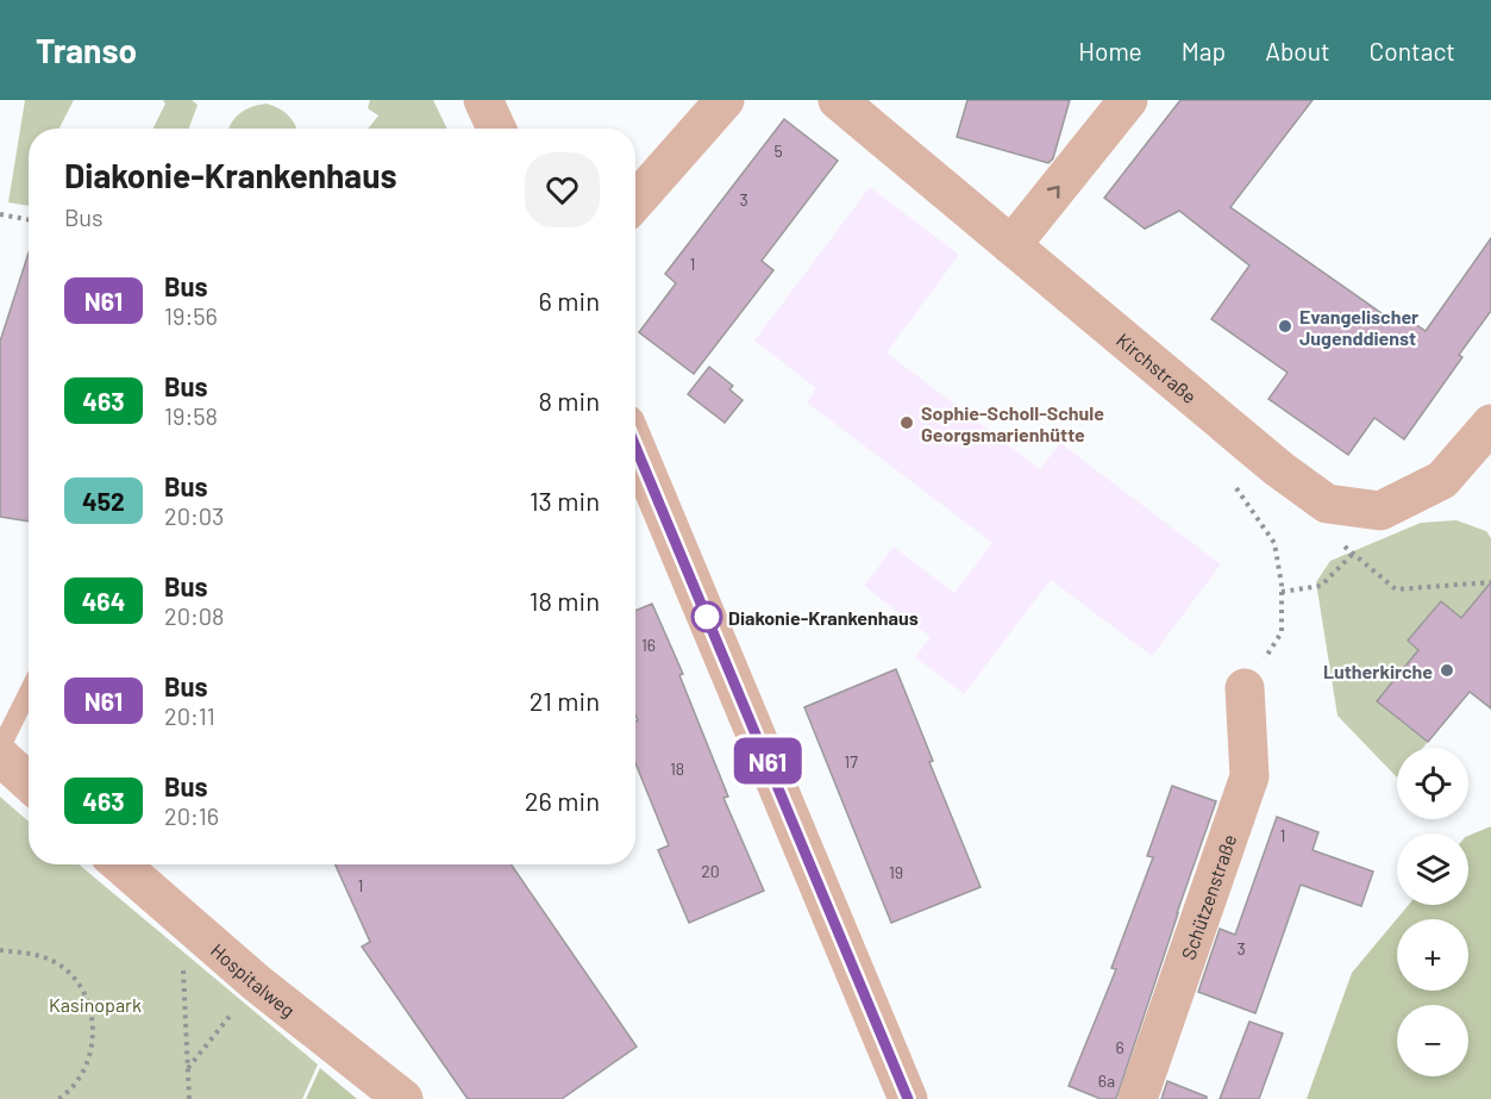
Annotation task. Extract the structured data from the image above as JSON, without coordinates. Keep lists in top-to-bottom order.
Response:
{
  "streets": {
    "street": ["Kirchstraße", "Schützenstraße", "Hospitalweg"]
  },
  "parks": ["Kasinopark"],
  "places": [
    "Evangelischer Jugenddienst",
    "Sophie-Scholl-Schule Georgsmarienhütte",
    "Diakonie-Krankenhaus",
    "Lutherkirche"
  ],
  "lines": ["bus line N61"],
  "house_numbers": [
    "5",
    "3",
    "1",
    "16",
    "17",
    "18",
    "1",
    "20",
    "19",
    "1",
    "3",
    "6",
    "6a"
  ],
  "page": {
    "header": "Transo",
    "nav": [
      "Home",
      "Map",
      "About",
      "Contact"
    ],
    "on_map": "N61",
    "heading": ["Diakonie-Krankenhaus", "Bus"],
    "list": [
      {
        "mark": "N61",
        "name": "Bus",
        "note": "19:56",
        "value": "6 min"
      },
      {
        "mark": "463",
        "name": "Bus",
        "note": "19:58",
        "value": "8 min"
      },
      {
        "mark": "452",
        "name": "Bus",
        "note": "20:03",
        "value": "13 min"
      },
      {
        "mark": "464",
        "name": "Bus",
        "note": "20:08",
        "value": "18 min"
      },
      {
        "mark": "N61",
        "name": "Bus",
        "note": "20:11",
        "value": "21 min"
      },
      {
        "mark": "463",
        "name": "Bus",
        "note": "20:16",
        "value": "26 min"
      }
    ],
    "map_buttons": ["+", "−"]
  }
}
